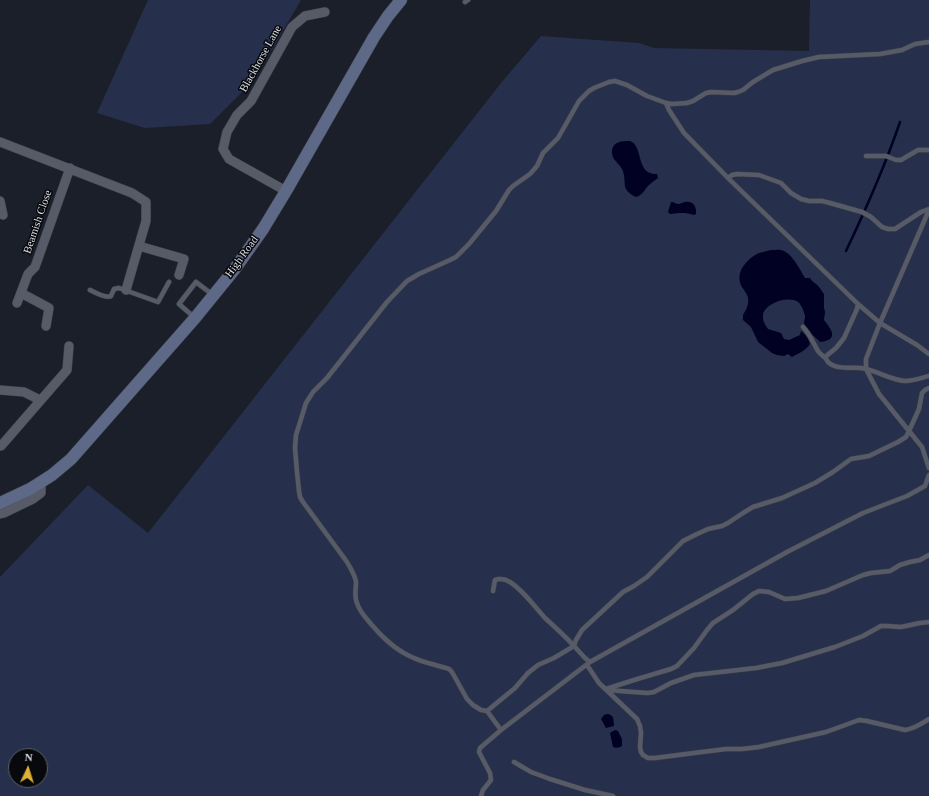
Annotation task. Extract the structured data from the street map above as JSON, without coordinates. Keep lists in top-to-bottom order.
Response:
{
  "streets": {
    "main road": ["High Road"],
    "street": ["Blackhorse Lane", "Beamish Close"]
  },
  "crossings": [
    ["Blackhorse Lane", "High Road"]
  ],
  "north": "top"
}
